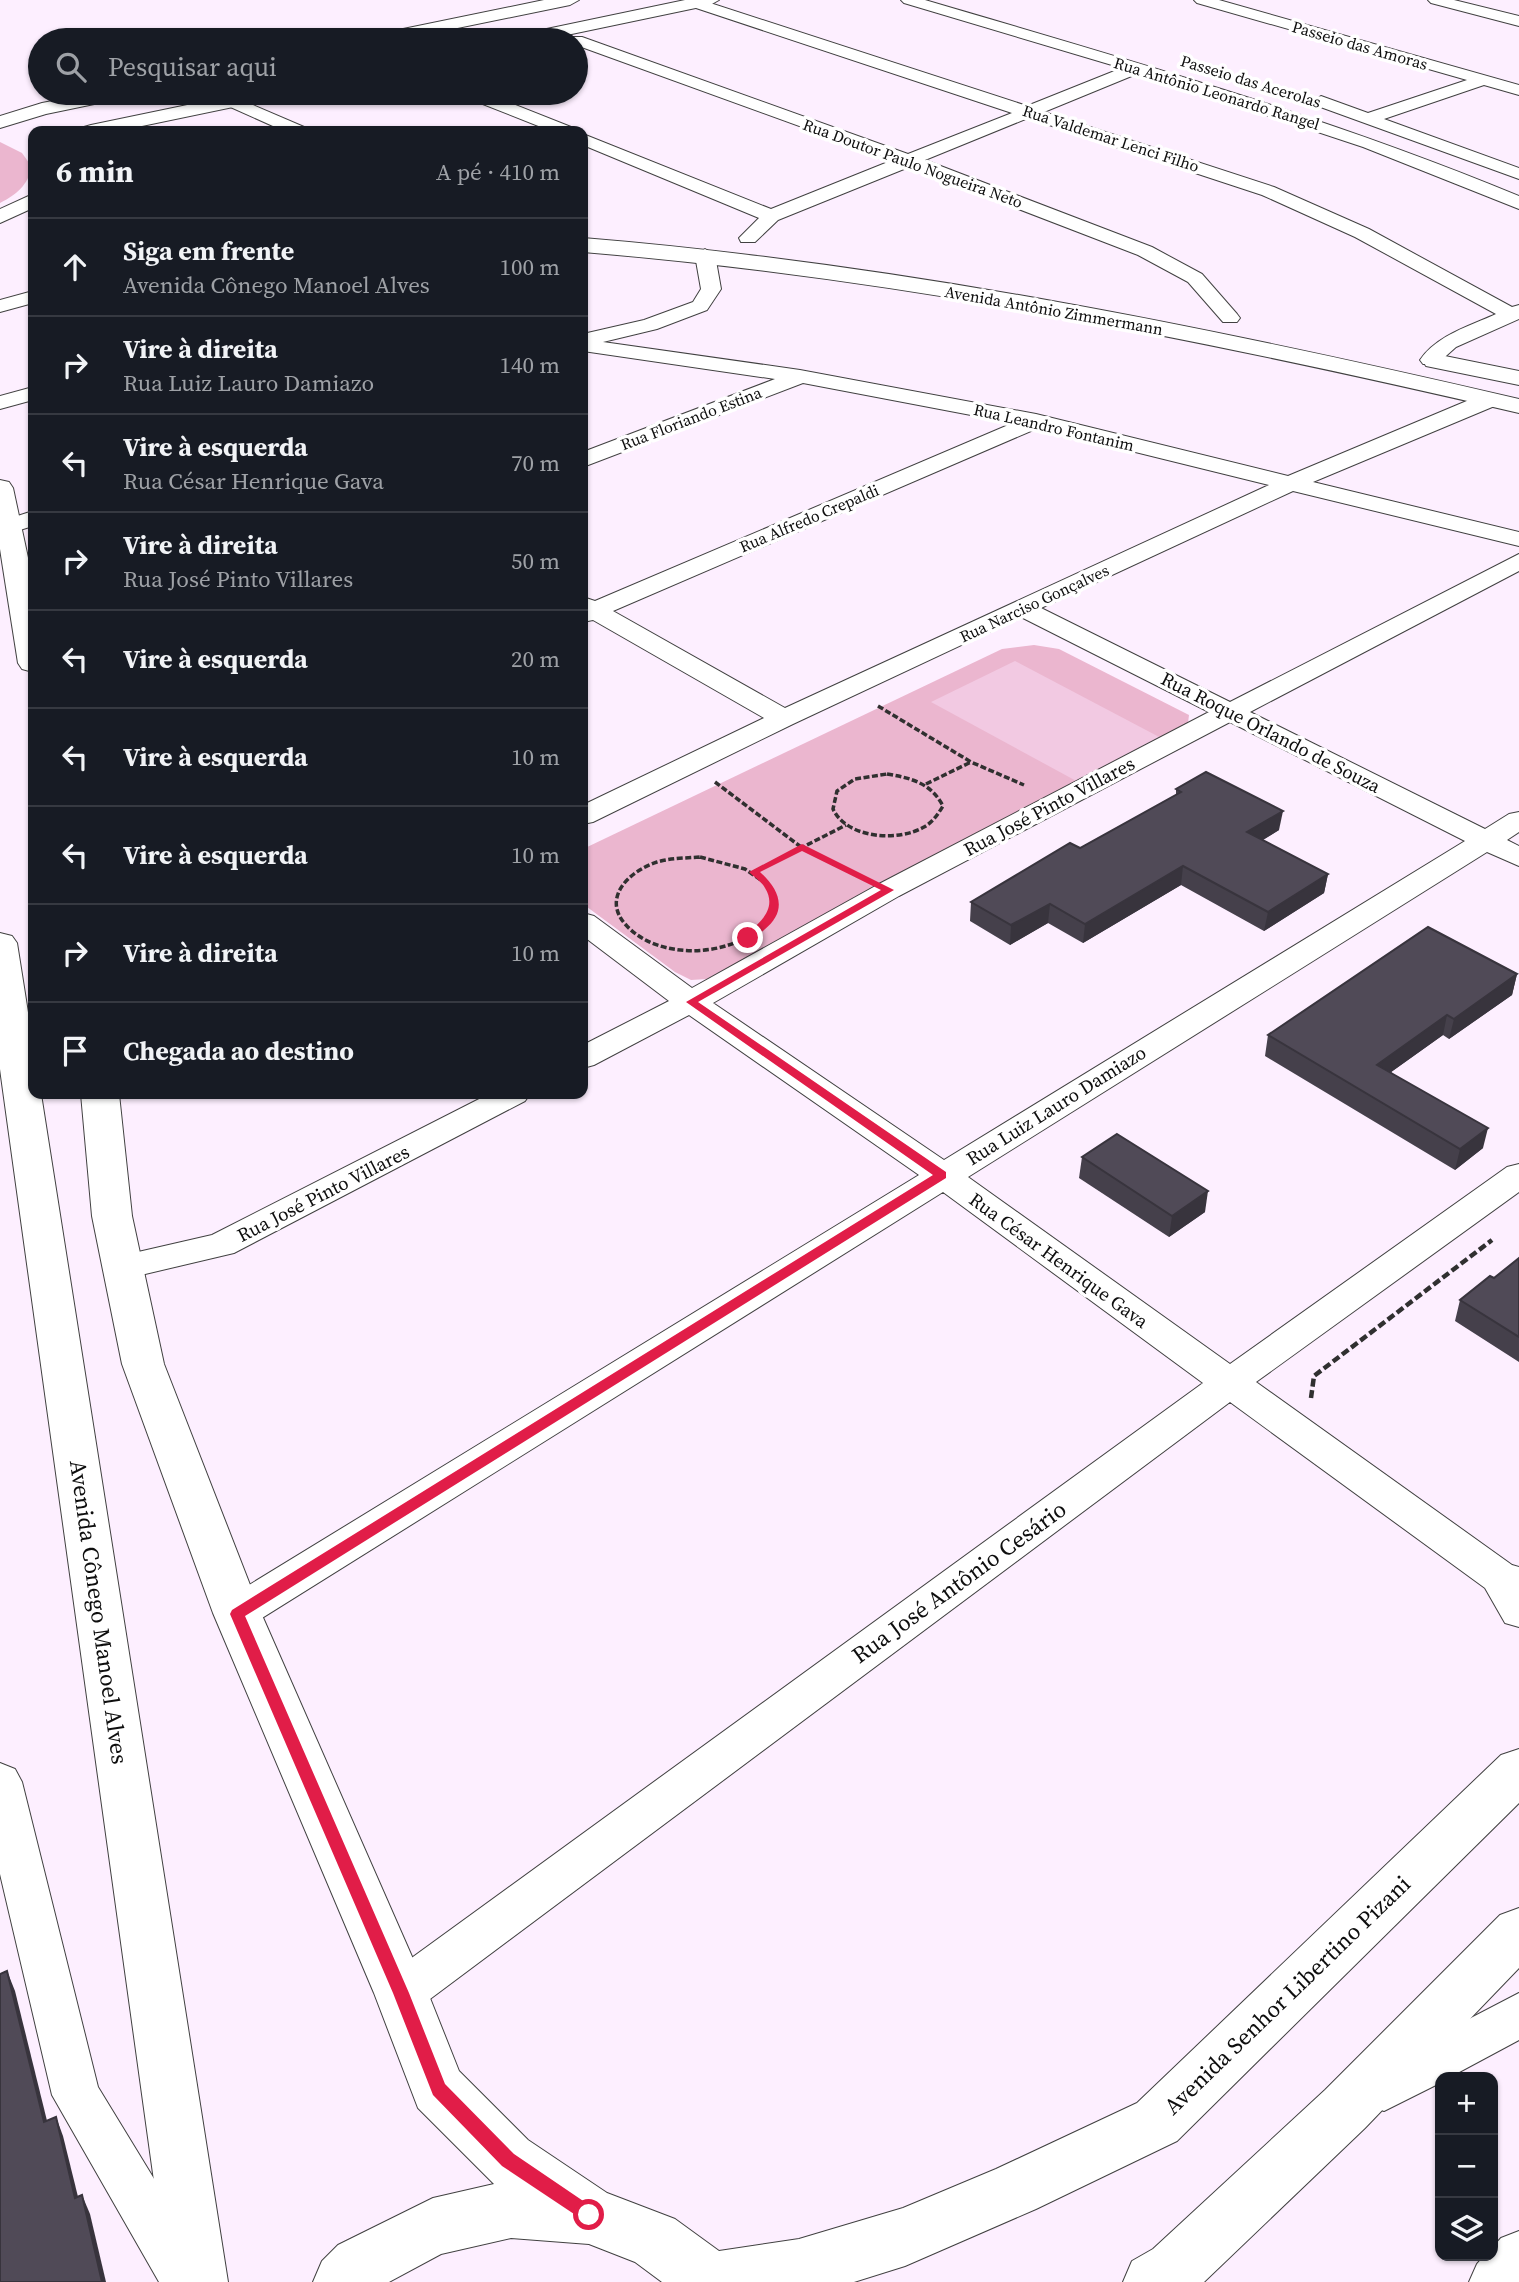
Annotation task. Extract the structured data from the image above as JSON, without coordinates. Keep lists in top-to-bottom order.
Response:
{
  "streets": {
    "street": [
      "Passeio das Amoras",
      "Passeio das Acerolas",
      "Rua Antônio Leonardo Rangel",
      "Rua Valdemar Lenci Filho",
      "Rua Doutor Paulo Nogueira Neto",
      "Avenida Antônio Zimmermann",
      "Rua Floriando Estina",
      "Rua Leandro Fontanim",
      "Rua Alfredo Crepaldi",
      "Rua Narciso Gonçalves",
      "Rua Roque Orlando de Souza",
      "Rua José Pinto Villares",
      "Rua Luiz Lauro Damiazo",
      "Rua César Henrique Gava",
      "Rua José Antônio Cesário",
      "Avenida Cônego Manoel Alves",
      "Avenida Senhor Libertino Pizani"
    ]
  },
  "crossings": [
    ["Avenida Antônio Zimmermann", "Rua Leandro Fontanim"],
    ["Avenida Antônio Zimmermann", "Rua Narciso Gonçalves"],
    ["Rua Floriando Estina", "Rua Leandro Fontanim"],
    ["Rua Leandro Fontanim", "Rua Alfredo Crepaldi"],
    ["Rua Leandro Fontanim", "Rua Narciso Gonçalves"],
    ["Rua Narciso Gonçalves", "Rua Roque Orlando de Souza"],
    ["Rua Roque Orlando de Souza", "Rua José Pinto Villares"],
    ["Rua Roque Orlando de Souza", "Rua Luiz Lauro Damiazo"],
    ["Rua José Pinto Villares", "Rua César Henrique Gava"],
    ["Rua Luiz Lauro Damiazo", "Rua César Henrique Gava"],
    ["Rua César Henrique Gava", "Rua José Antônio Cesário"]
  ],
  "page": {
    "search": "Pesquisar aqui",
    "heading": ["6 min", "A pé · 410 m"],
    "list": [
      ["Siga em frente", "Avenida Cônego Manoel Alves", "100 m"],
      ["Vire à direita", "Rua Luiz Lauro Damiazo", "140 m"],
      ["Vire à esquerda", "Rua César Henrique Gava", "70 m"],
      ["Vire à direita", "Rua José Pinto Villares", "50 m"],
      ["Vire à esquerda", "20 m"],
      ["Vire à esquerda", "10 m"],
      ["Vire à esquerda", "10 m"],
      ["Vire à direita", "10 m"],
      "Chegada ao destino"
    ],
    "map_buttons": ["+", "−"]
  }
}
